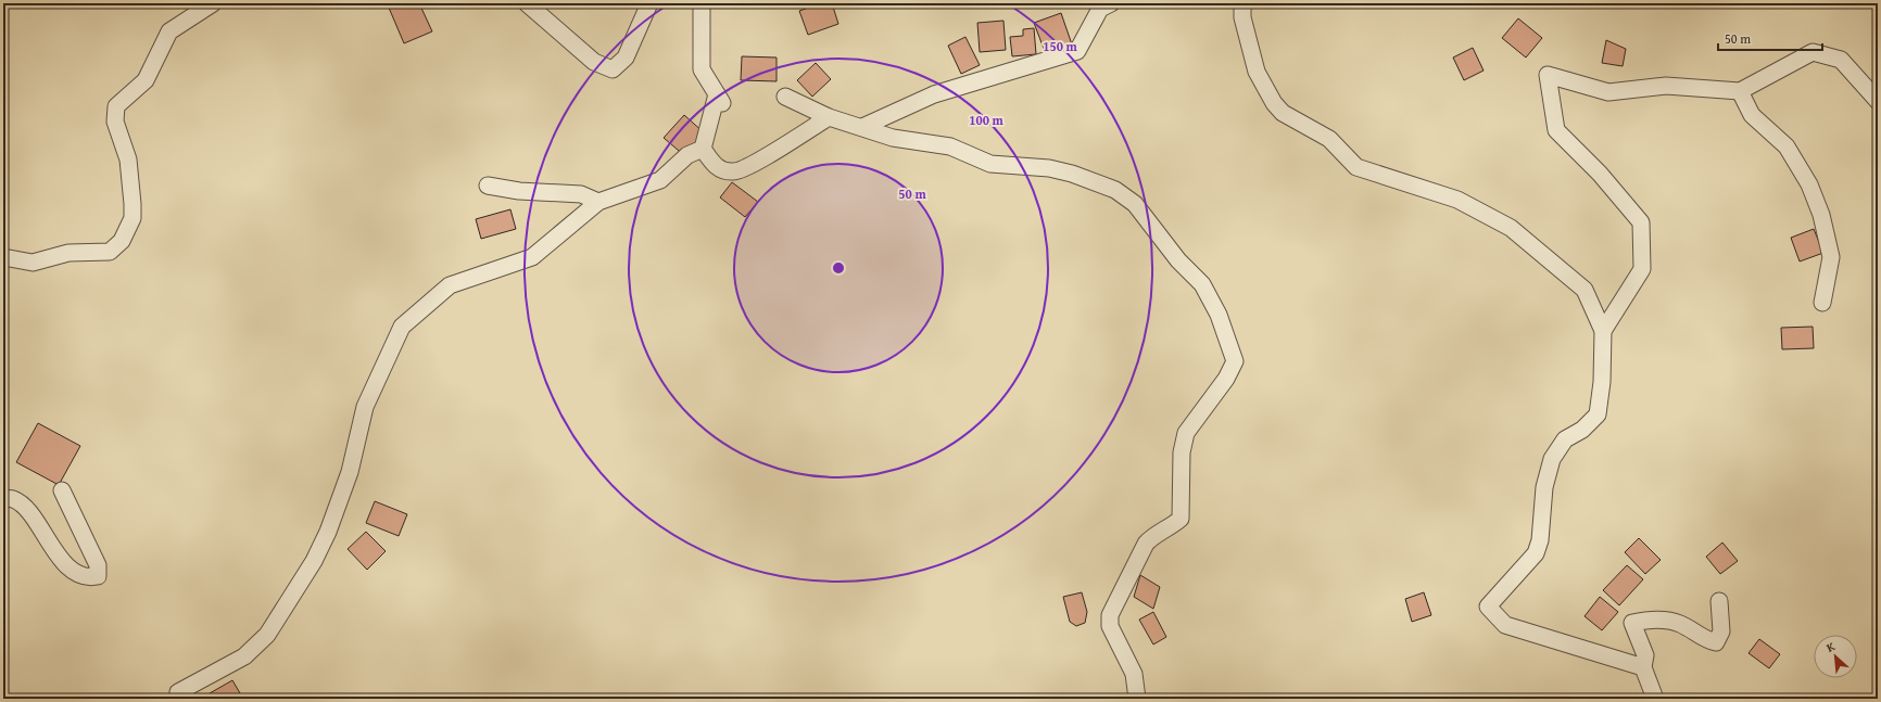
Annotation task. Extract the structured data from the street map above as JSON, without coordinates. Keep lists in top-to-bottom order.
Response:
{
  "scale_bar": "50 m",
  "north": "top left",
  "rings": ["150 m", "100 m", "50 m"]
}
